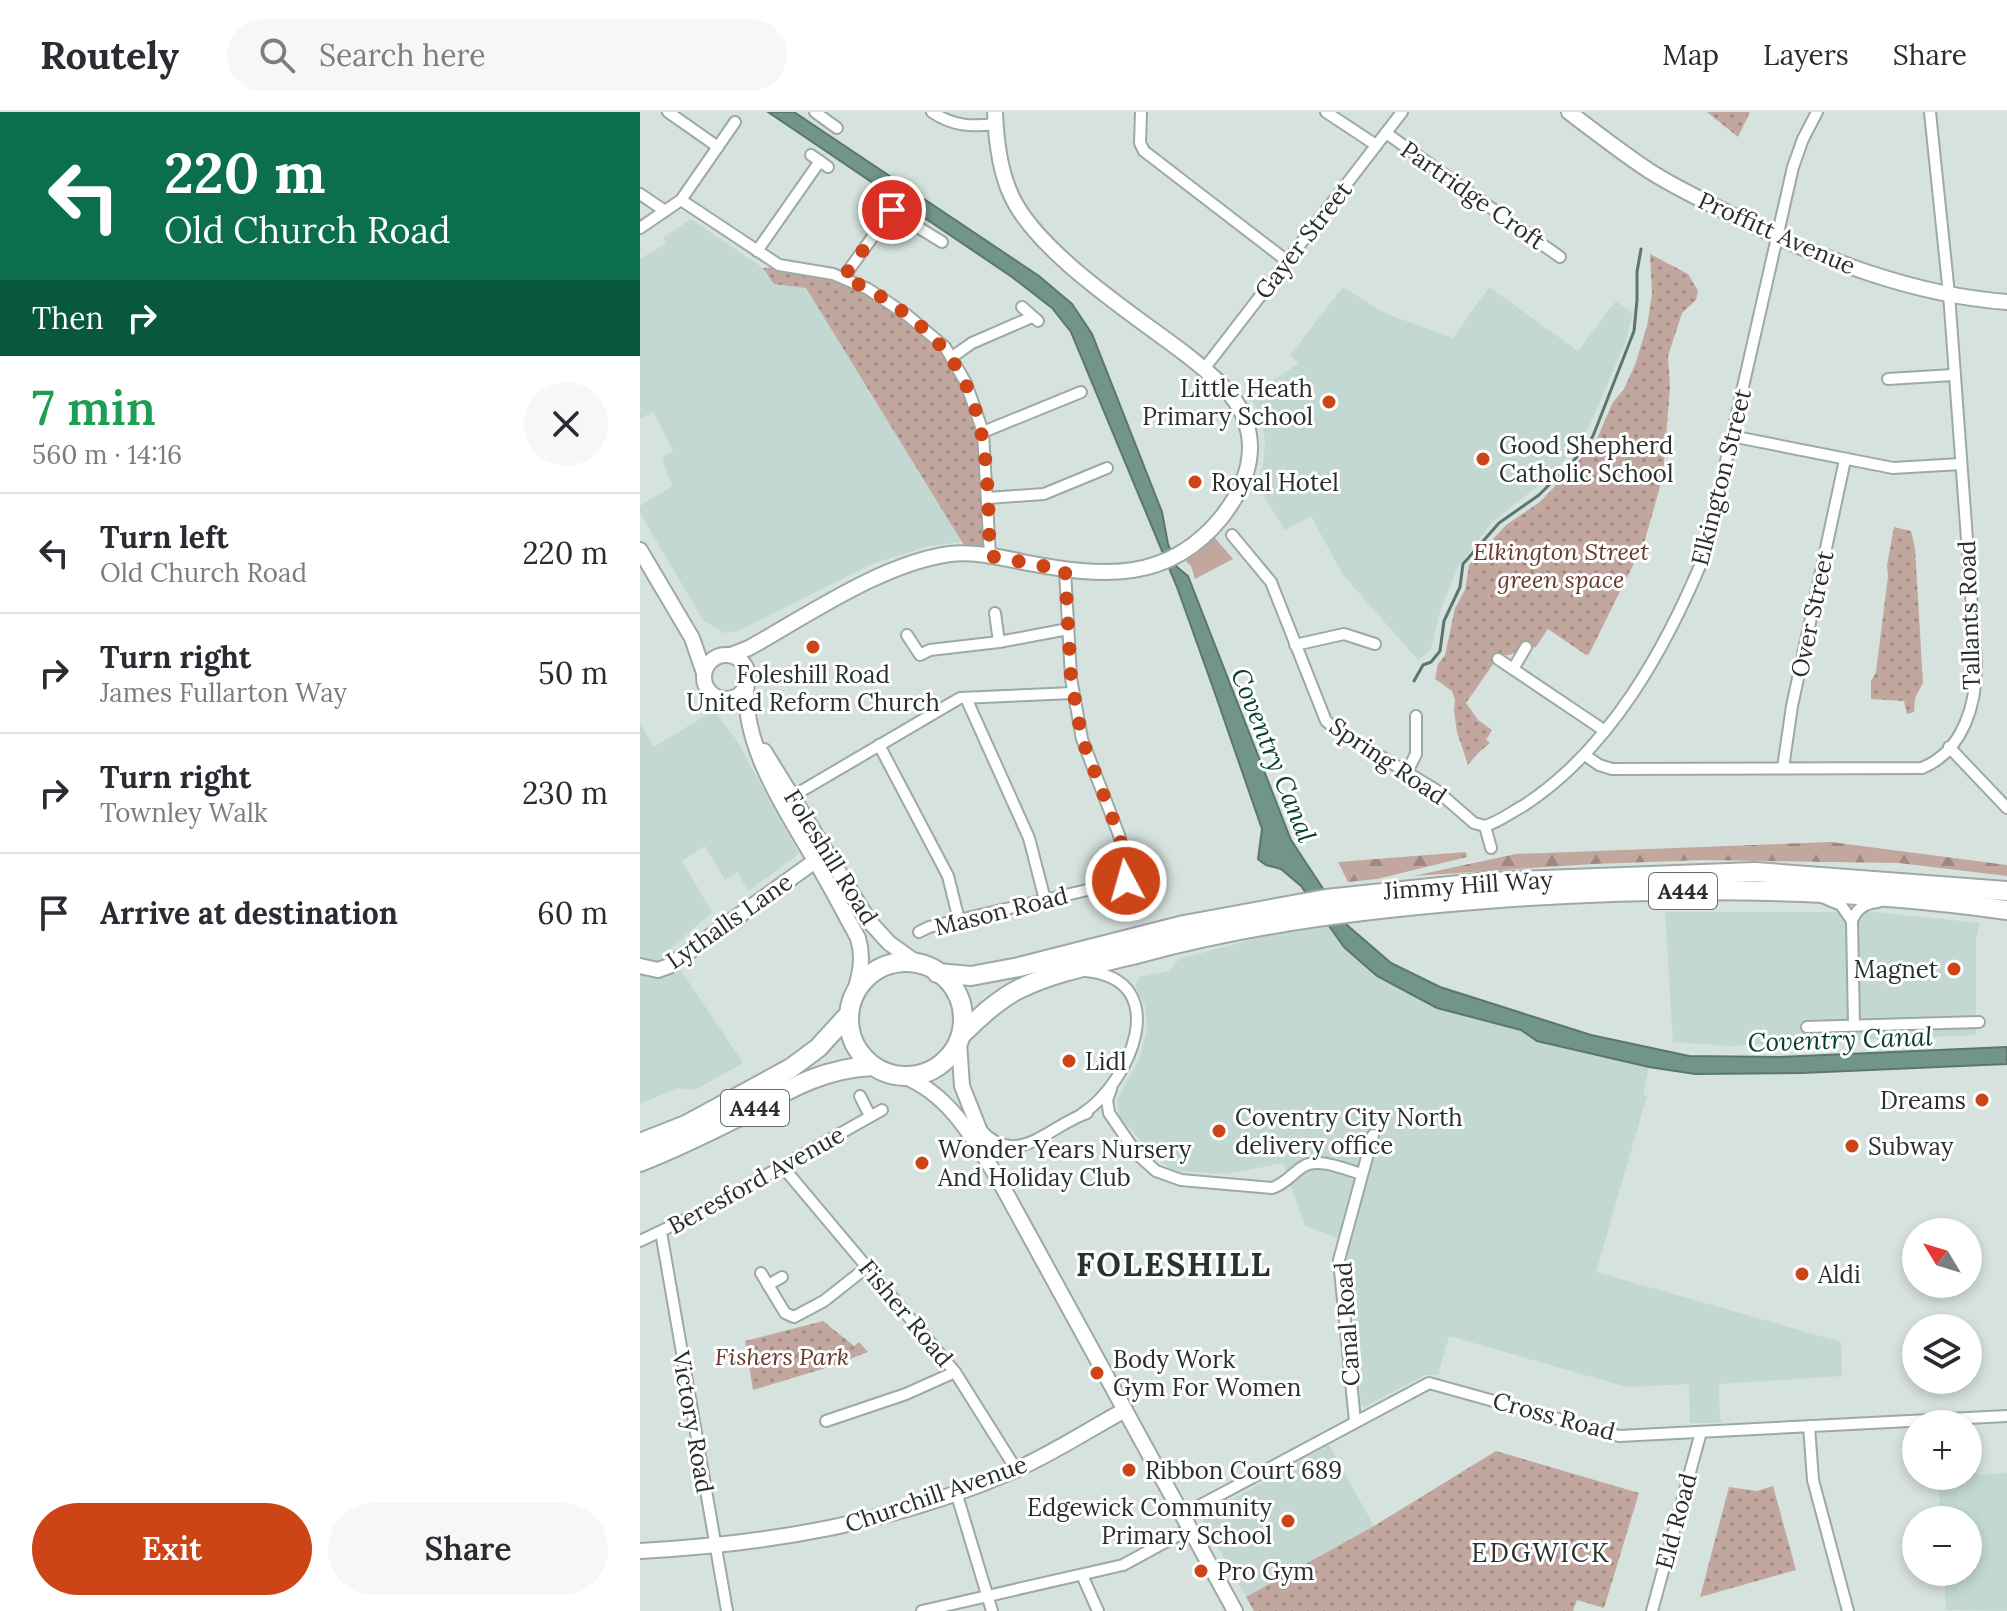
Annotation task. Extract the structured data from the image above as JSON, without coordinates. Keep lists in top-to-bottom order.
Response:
{
  "streets": {
    "highway": ["Jimmy Hill Way", "A444"],
    "main road": [
      "Proffitt Avenue",
      "Foleshill Road",
      "Lythalls Lane",
      "Churchill Avenue"
    ],
    "street": [
      "Partridge Croft",
      "Gayer Street",
      "Elkington Street",
      "Over Street",
      "Tallants Road",
      "Spring Road",
      "Mason Road",
      "Beresford Avenue",
      "Fisher Road",
      "Canal Road",
      "Cross Road",
      "Victory Road",
      "Eld Road"
    ]
  },
  "crossings": [
    ["Partridge Croft", "Gayer Street"],
    ["Proffitt Avenue", "Elkington Street"],
    ["Proffitt Avenue", "Tallants Road"],
    ["Elkington Street", "Tallants Road"],
    ["Elkington Street", "Spring Road"],
    ["Over Street", "Tallants Road"],
    ["Foleshill Road", "Jimmy Hill Way"],
    ["Foleshill Road", "A444"],
    ["Foleshill Road", "Lythalls Lane"],
    ["Jimmy Hill Way", "A444"],
    ["Beresford Avenue", "Fisher Road"],
    ["Beresford Avenue", "Victory Road"],
    ["Fisher Road", "Churchill Avenue"],
    ["Canal Road", "Cross Road"],
    ["Cross Road", "Eld Road"],
    ["Victory Road", "Churchill Avenue"]
  ],
  "districts": ["FOLESHILL", "EDGWICK"],
  "water": ["Coventry Canal"],
  "parks": ["Elkington Street green space", "Fishers Park"],
  "places": [
    "Little Heath Primary School",
    "Good Shepherd Catholic School",
    "Royal Hotel",
    "Foleshill Road United Reform Church",
    "Magnet",
    "Lidl",
    "Dreams",
    "Coventry City North delivery office",
    "Subway",
    "Wonder Years Nursery And Holiday Club",
    "Aldi",
    "Body Work Gym For Women",
    "Ribbon Court 689",
    "Edgewick Community Primary School",
    "Pro Gym"
  ],
  "north": "top left",
  "page": {
    "header": "Routely",
    "search": "Search here",
    "nav": ["Map", "Layers", "Share"],
    "turn": ["220 m", "Old Church Road"],
    "then": "Then",
    "heading": ["7 min", "560 m · 14:16"],
    "list": [
      {
        "name": "Turn left",
        "note": "Old Church Road",
        "value": "220 m"
      },
      {
        "name": "Turn right",
        "note": "James Fullarton Way",
        "value": "50 m"
      },
      {
        "name": "Turn right",
        "note": "Townley Walk",
        "value": "230 m"
      },
      {
        "name": "Arrive at destination",
        "value": "60 m"
      }
    ],
    "map_buttons": ["+", "−"],
    "buttons": ["Exit", "Share"]
  }
}
